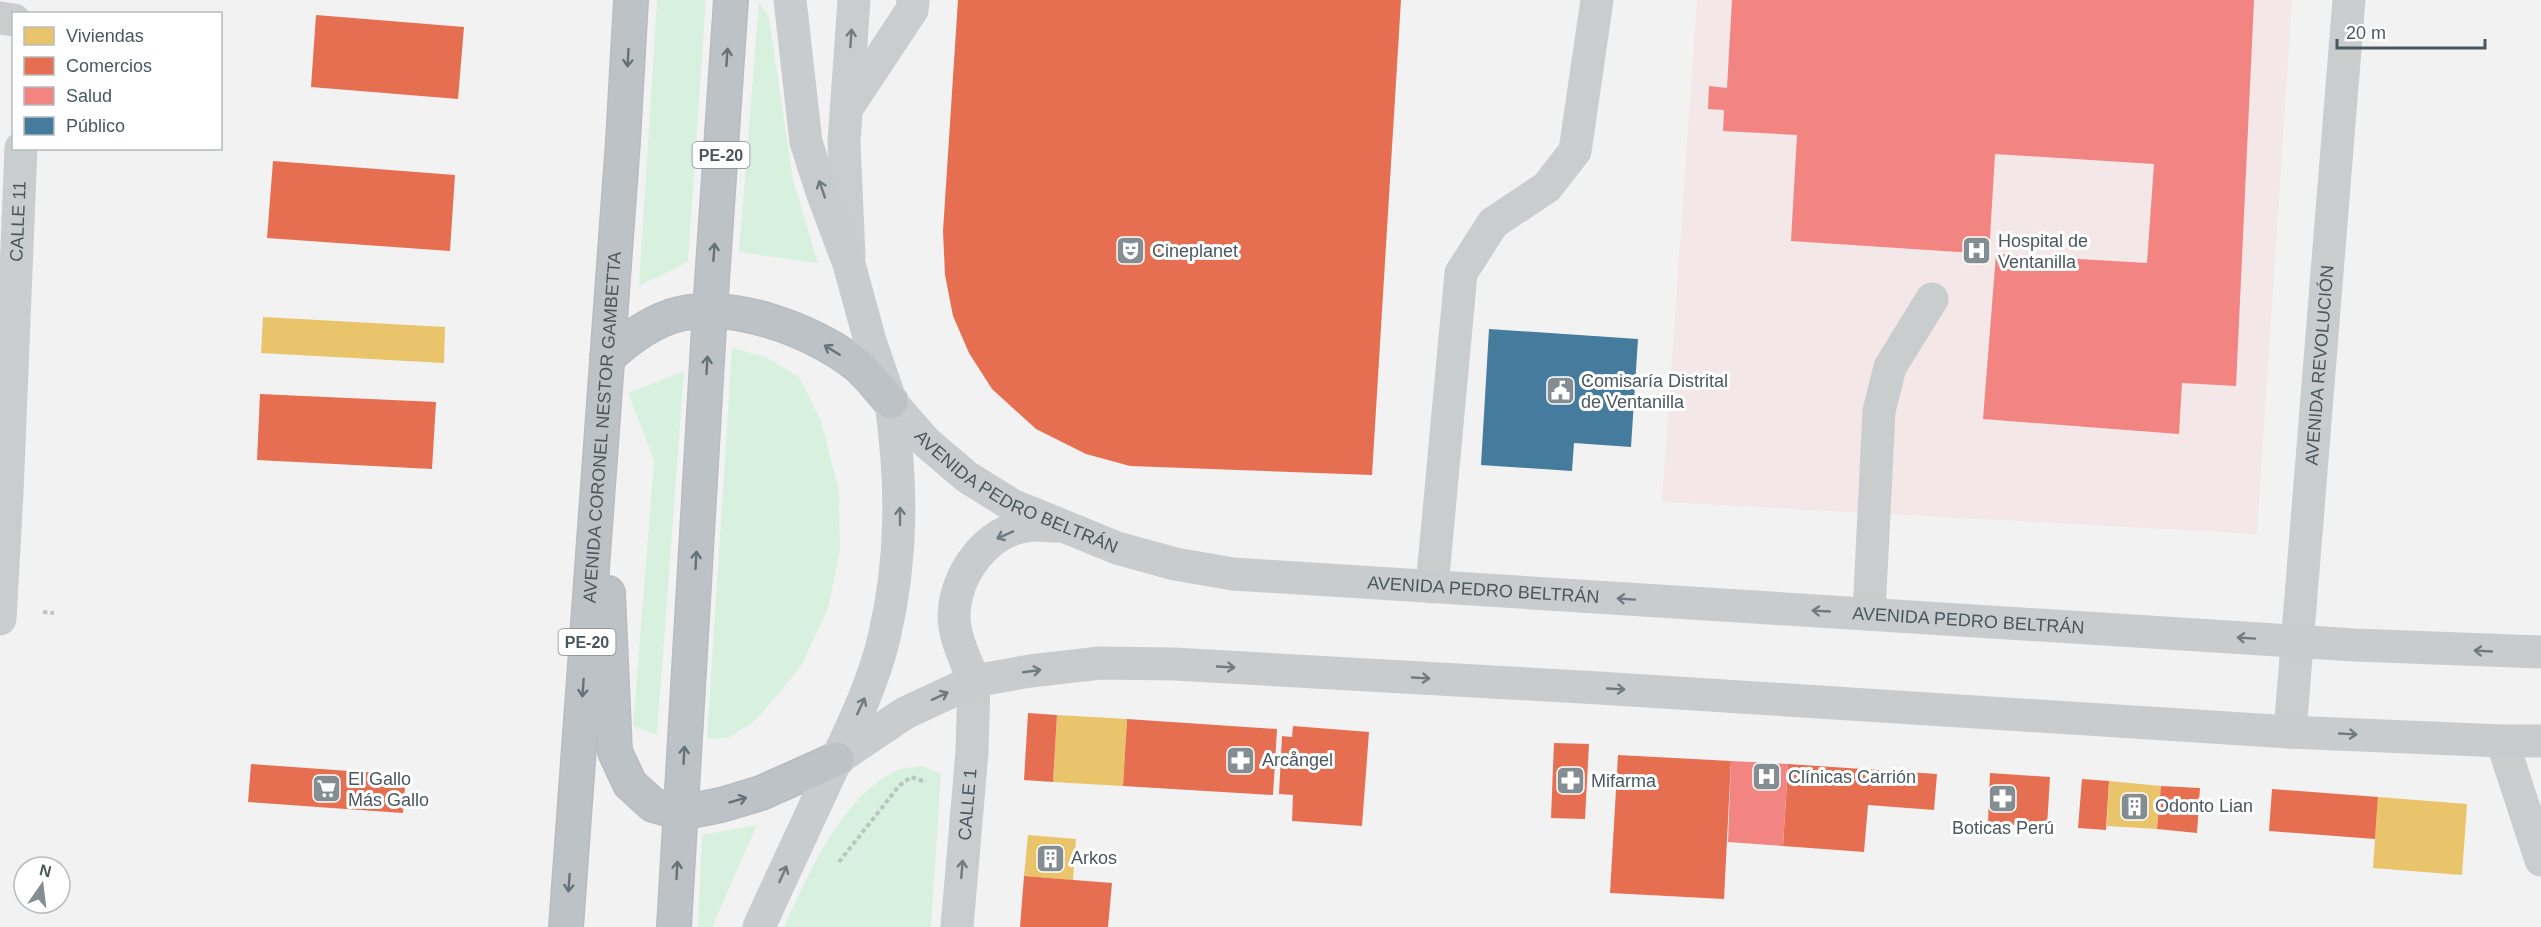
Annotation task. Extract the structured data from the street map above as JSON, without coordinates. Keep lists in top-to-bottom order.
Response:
{
  "streets": {
    "highway": ["PE-20", "AVENIDA CORONEL NESTOR GAMBETTA"],
    "main road": ["AVENIDA PEDRO BELTRÁN"],
    "street": ["CALLE 11", "AVENIDA REVOLUCIÓN", "CALLE 1"]
  },
  "crossings": [
    ["AVENIDA REVOLUCIÓN", "AVENIDA PEDRO BELTRÁN"]
  ],
  "one_way": ["CALLE 1"],
  "places": {
    "theatre": ["Cineplanet"],
    "hospital": ["Hospital de Ventanilla", "Clínicas Carrión"],
    "public building": ["Comisaría Distrital de Ventanilla"],
    "pharmacy": ["Arcångel", "Mifarma", "Boticas Perú"],
    "supermarket": ["El Gallo Más Gallo"],
    "building": ["Odonto Lian", "Arkos"]
  },
  "legend": [
    "Viviendas",
    "Comercios",
    "Salud",
    "Público"
  ],
  "scale_bar": "20 m",
  "north": "top"
}
